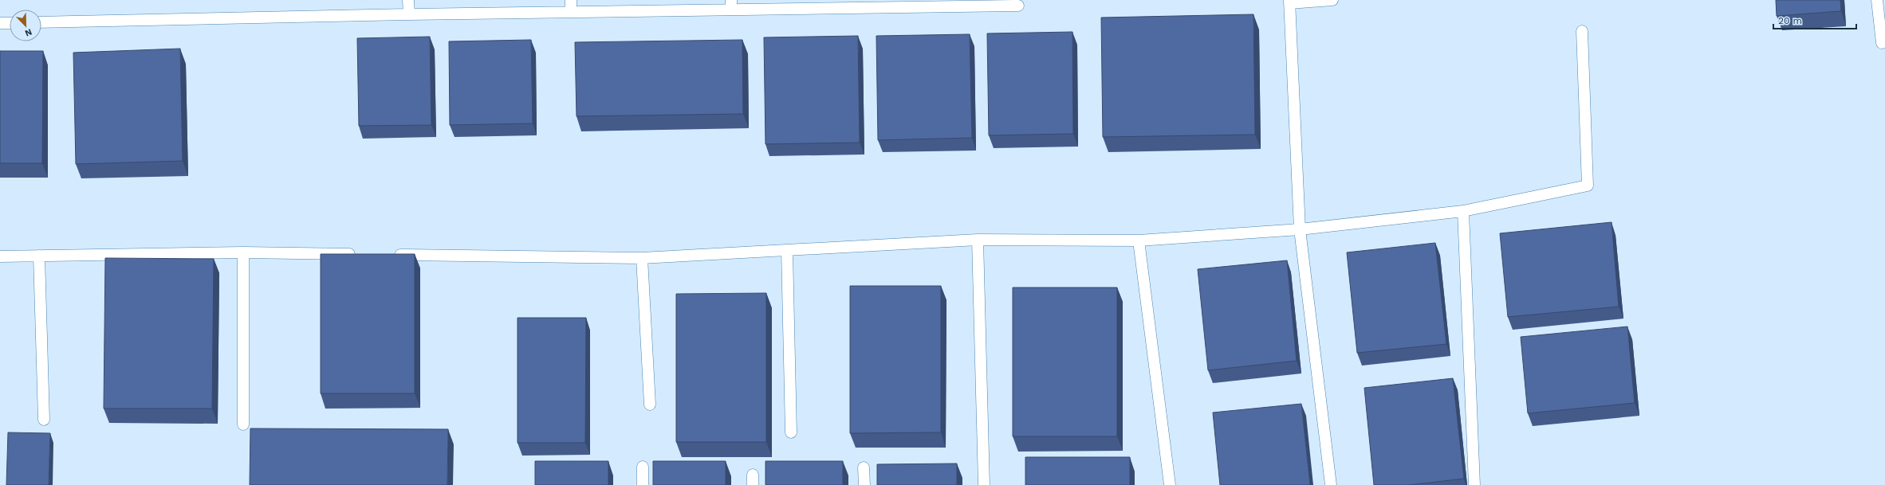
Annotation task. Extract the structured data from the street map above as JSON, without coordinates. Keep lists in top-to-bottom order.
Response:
{
  "scale_bar": "20 m",
  "north": "bottom right"
}
